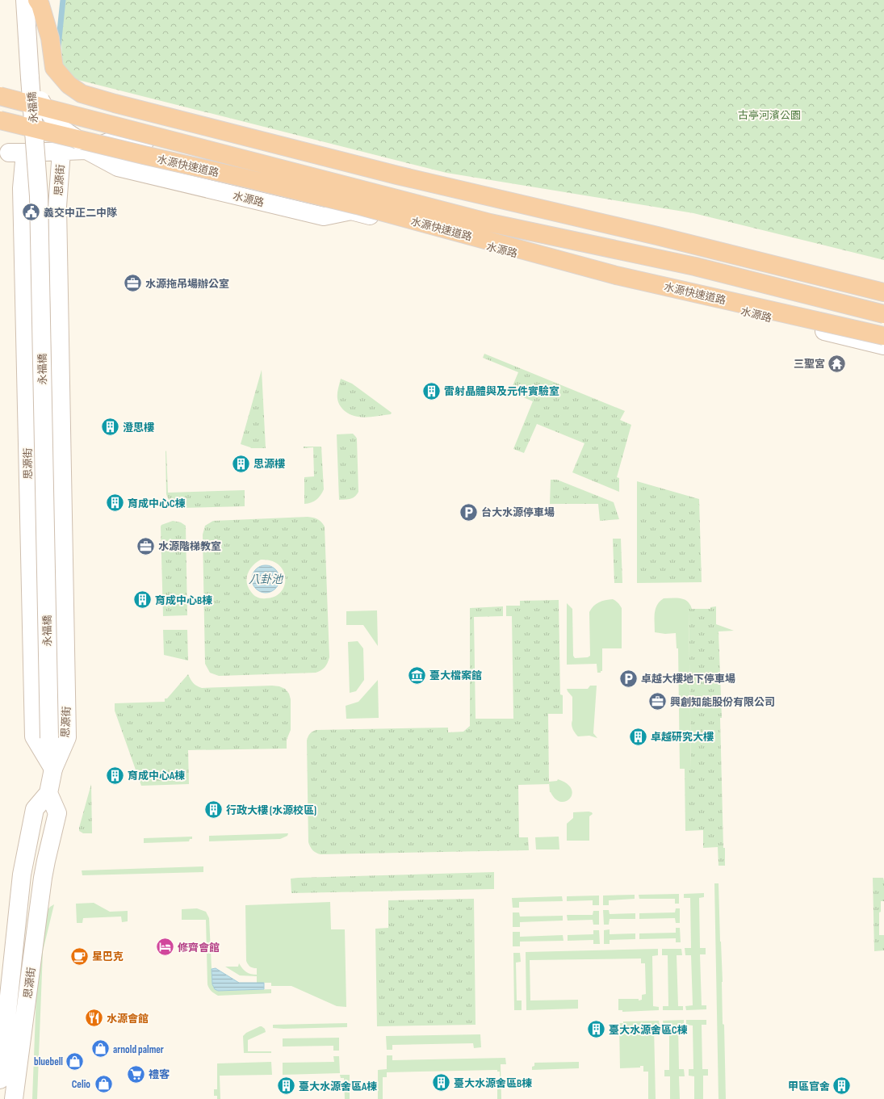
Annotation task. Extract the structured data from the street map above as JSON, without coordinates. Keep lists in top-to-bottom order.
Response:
{
  "streets": {
    "highway": ["水源快速道路"],
    "street": ["永福橋", "思源街", "水源路"]
  },
  "crossings": [
    ["永福橋", "思源街"]
  ],
  "water": ["八卦池"],
  "parks": ["古亭河濱公園"],
  "places": {
    "public building": ["義交中正二中隊"],
    "office": ["水源拖吊場辦公室", "水源階梯教室", "興創知能股份有限公司"],
    "temple": ["三聖宮"],
    "building": [
      "雷射晶體與及元件實驗室",
      "澄思樓",
      "思源樓",
      "育成中心C棟",
      "育成中心B棟",
      "卓越研究大樓",
      "育成中心A棟",
      "行政大樓 (水源校區)",
      "臺大水源舍區C棟",
      "臺大水源舍區B棟",
      "臺大水源舍區A棟",
      "甲區官舍"
    ],
    "parking": ["台大水源停車場", "卓越大樓地下停車場"],
    "museum": ["臺大檔案館"],
    "hotel": ["修齊會館"],
    "cafe": ["星巴克"],
    "restaurant": ["水源會館"],
    "shop": ["arnold palmer", "bluebell", "Celio"],
    "supermarket": ["禮客"]
  }
}
